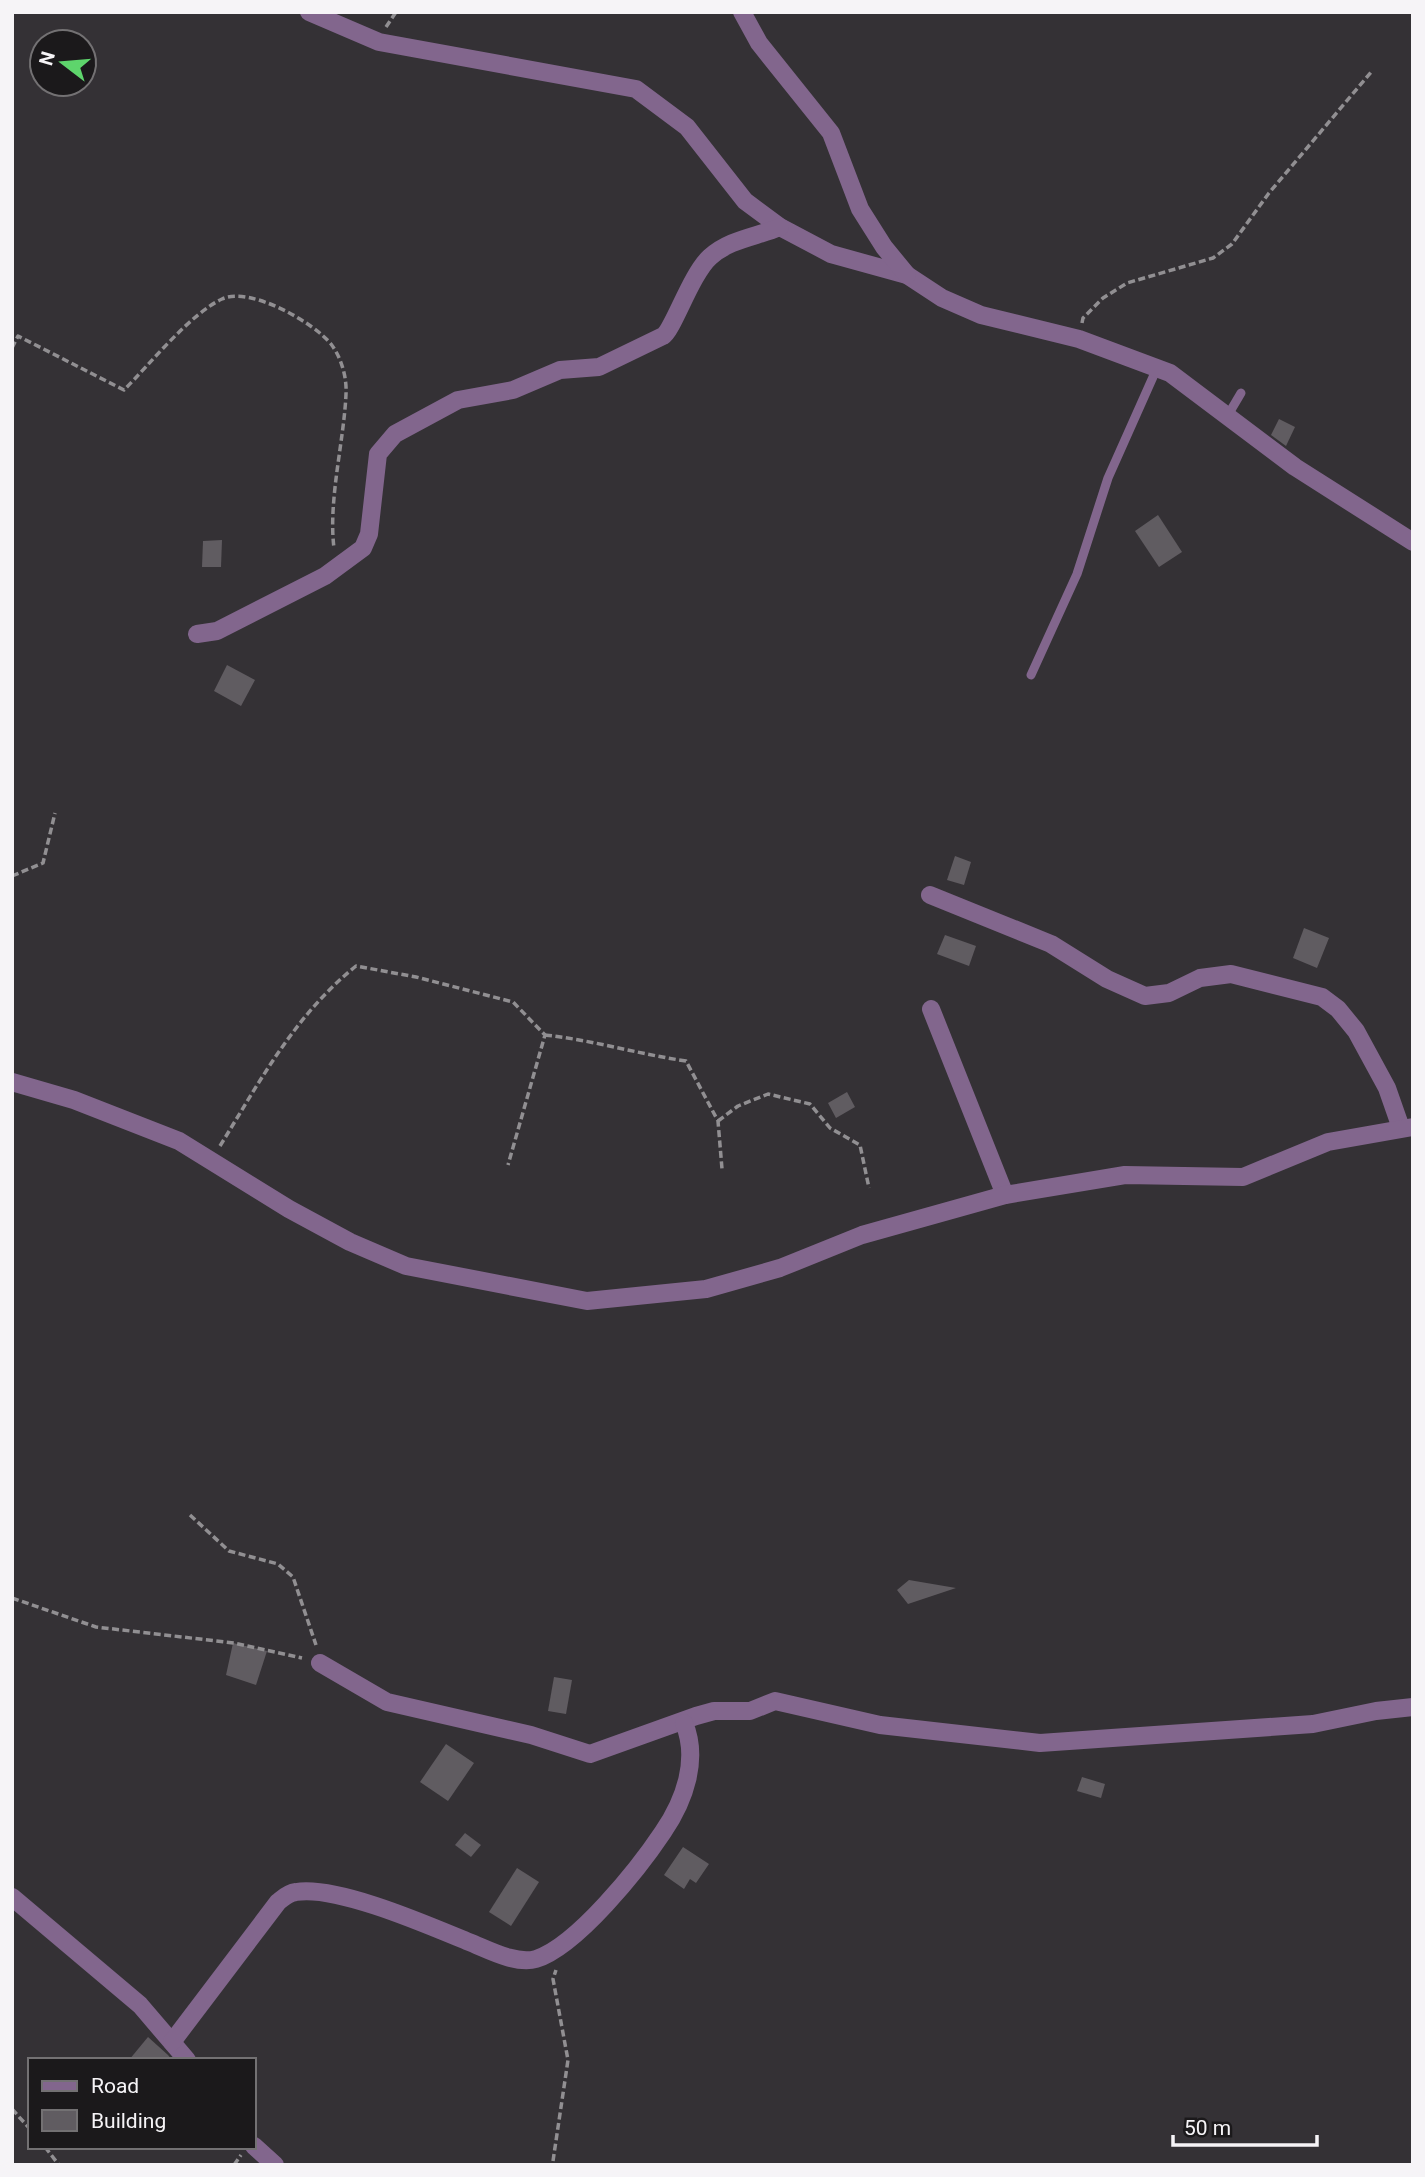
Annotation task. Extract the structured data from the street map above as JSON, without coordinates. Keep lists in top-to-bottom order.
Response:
{
  "legend": ["Road", "Building"],
  "scale_bar": "50 m",
  "north": "left"
}
